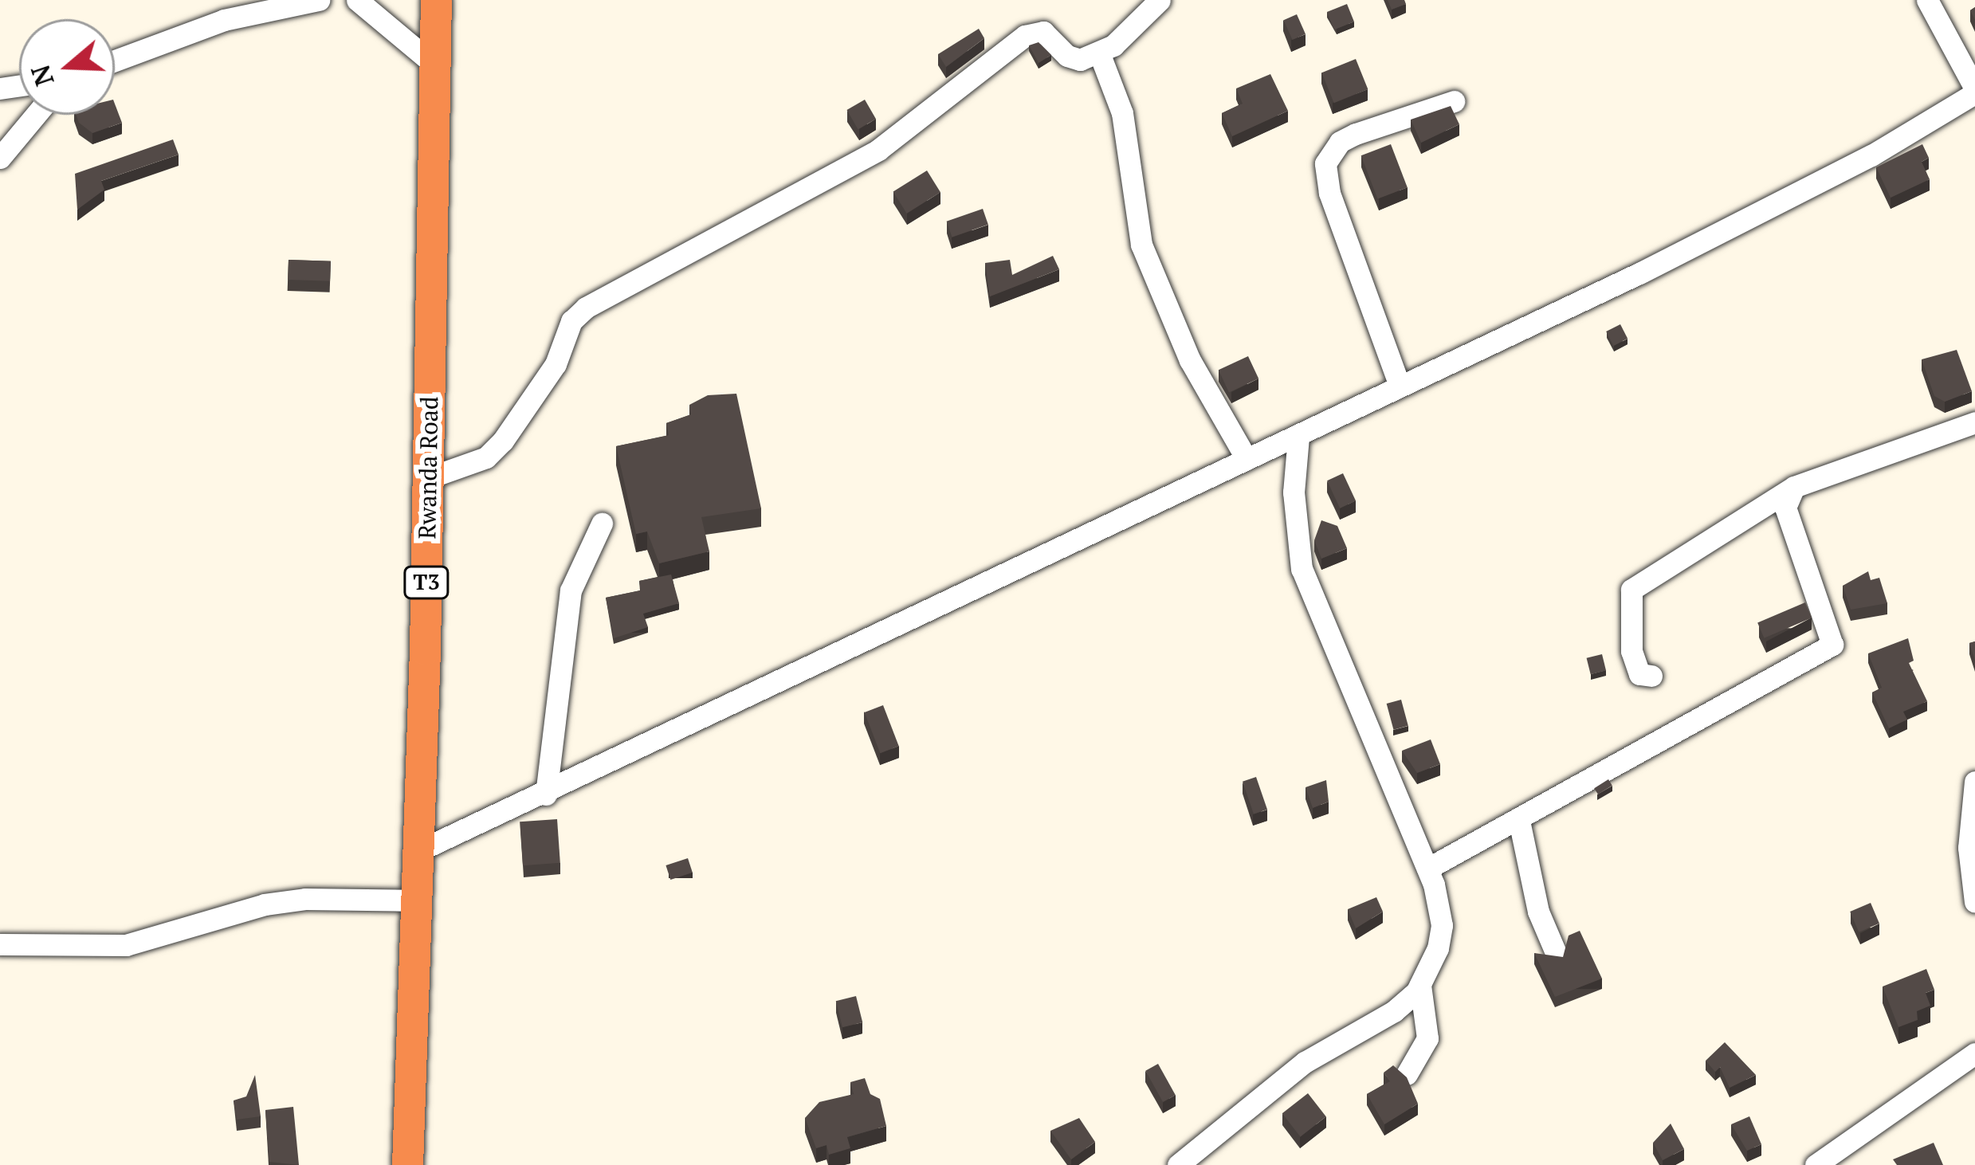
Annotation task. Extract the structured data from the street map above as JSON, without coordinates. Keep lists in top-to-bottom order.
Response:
{
  "streets": {
    "highway": ["Rwanda Road", "T3"]
  },
  "north": "left"
}
